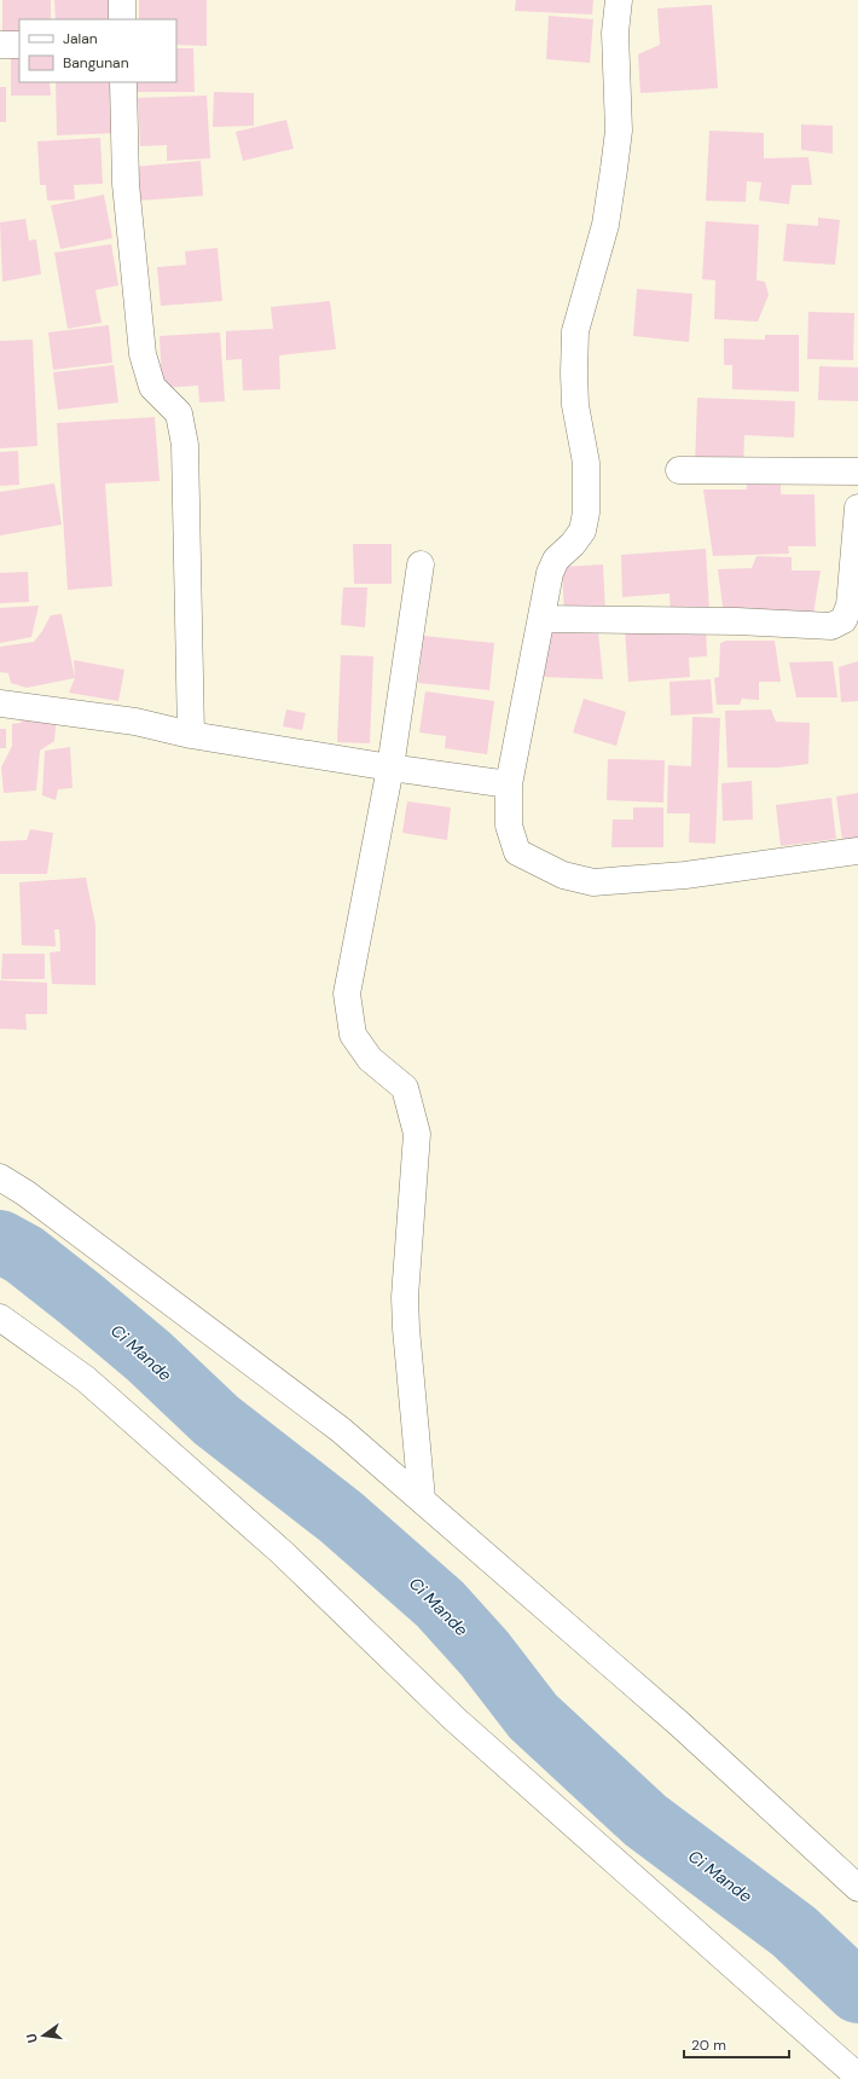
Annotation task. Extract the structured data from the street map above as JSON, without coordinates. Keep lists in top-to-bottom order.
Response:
{
  "water": ["Ci Mande"],
  "legend": ["Jalan", "Bangunan"],
  "scale_bar": "20 m",
  "north": "left"
}
